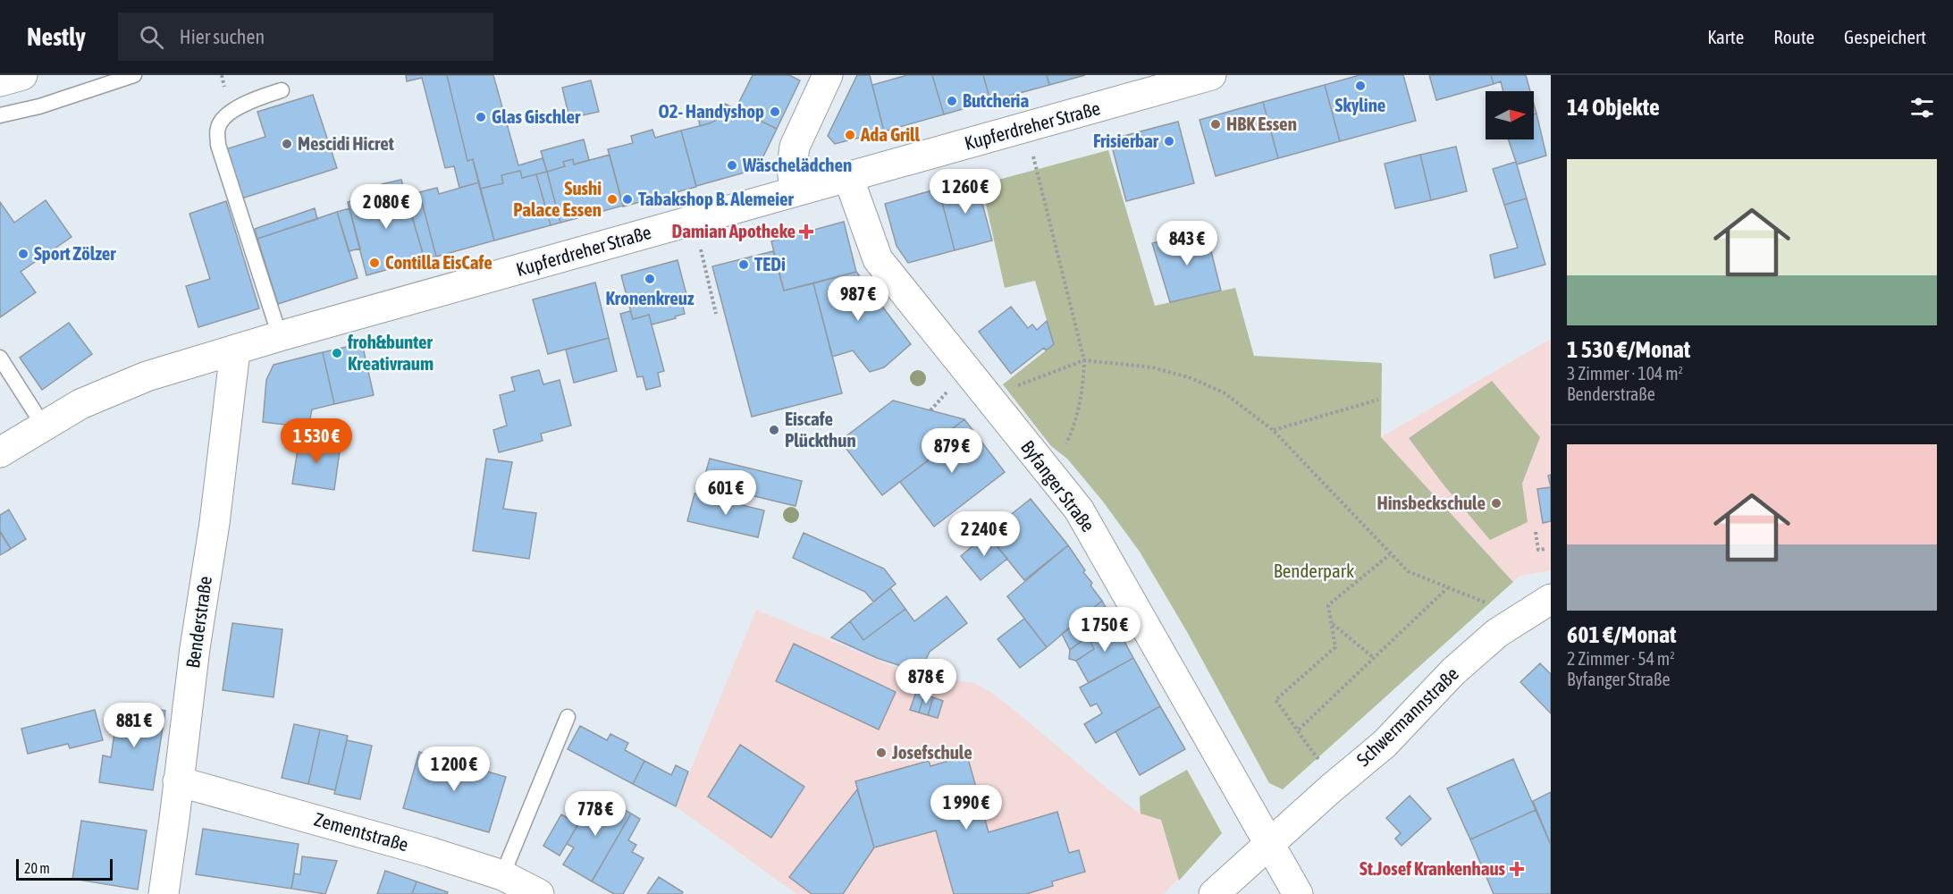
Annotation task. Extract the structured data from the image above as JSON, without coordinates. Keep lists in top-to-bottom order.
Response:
{
  "streets": {
    "main road": [
      "Kupferdreher Straße",
      "Byfanger Straße",
      "Benderstraße",
      "Schwermannstraße",
      "Zementstraße"
    ]
  },
  "crossings": [
    ["Kupferdreher Straße", "Byfanger Straße"],
    ["Kupferdreher Straße", "Benderstraße"],
    ["Byfanger Straße", "Schwermannstraße"],
    ["Benderstraße", "Zementstraße"]
  ],
  "parks": ["Benderpark"],
  "places": {
    "other": [
      "Skyline",
      "Butcheria",
      "O2- Handyshop",
      "Glas Gischler",
      "HBK Essen",
      "Ada Grill",
      "Frisierbar",
      "Mescidi Hicret",
      "Wäschelädchen",
      "Sushi Palace Essen",
      "Tabakshop B. Alemeier",
      "Sport Zölzer",
      "Contilla EisCafe",
      "TEDi",
      "Kronenkreuz",
      "froh&bunter Kreativraum",
      "Eiscafe Plückthun",
      "Hinsbeckschule",
      "Josefschule"
    ],
    "health": ["Damian Apotheke", "St.Josef Krankenhaus"]
  },
  "scale_bar": "20 m",
  "north": "right",
  "page": {
    "header": "Nestly",
    "search": "Hier suchen",
    "nav": ["Karte", "Route", "Gespeichert"],
    "heading": "14 Objekte",
    "list": [
      {
        "name": "1 530 €/Monat",
        "note": "3 Zimmer · 104 m² · Benderstraße"
      },
      {
        "name": "601 €/Monat",
        "note": "2 Zimmer · 54 m² · Byfanger Straße"
      }
    ],
    "price": [
      "1 260 €",
      "2 080 €",
      "843 €",
      "987 €",
      "1 530 €",
      "879 €",
      "601 €",
      "2 240 €",
      "1 750 €",
      "878 €",
      "881 €",
      "1 200 €",
      "1 990 €",
      "778 €"
    ],
    "scale": "20 m"
  }
}
